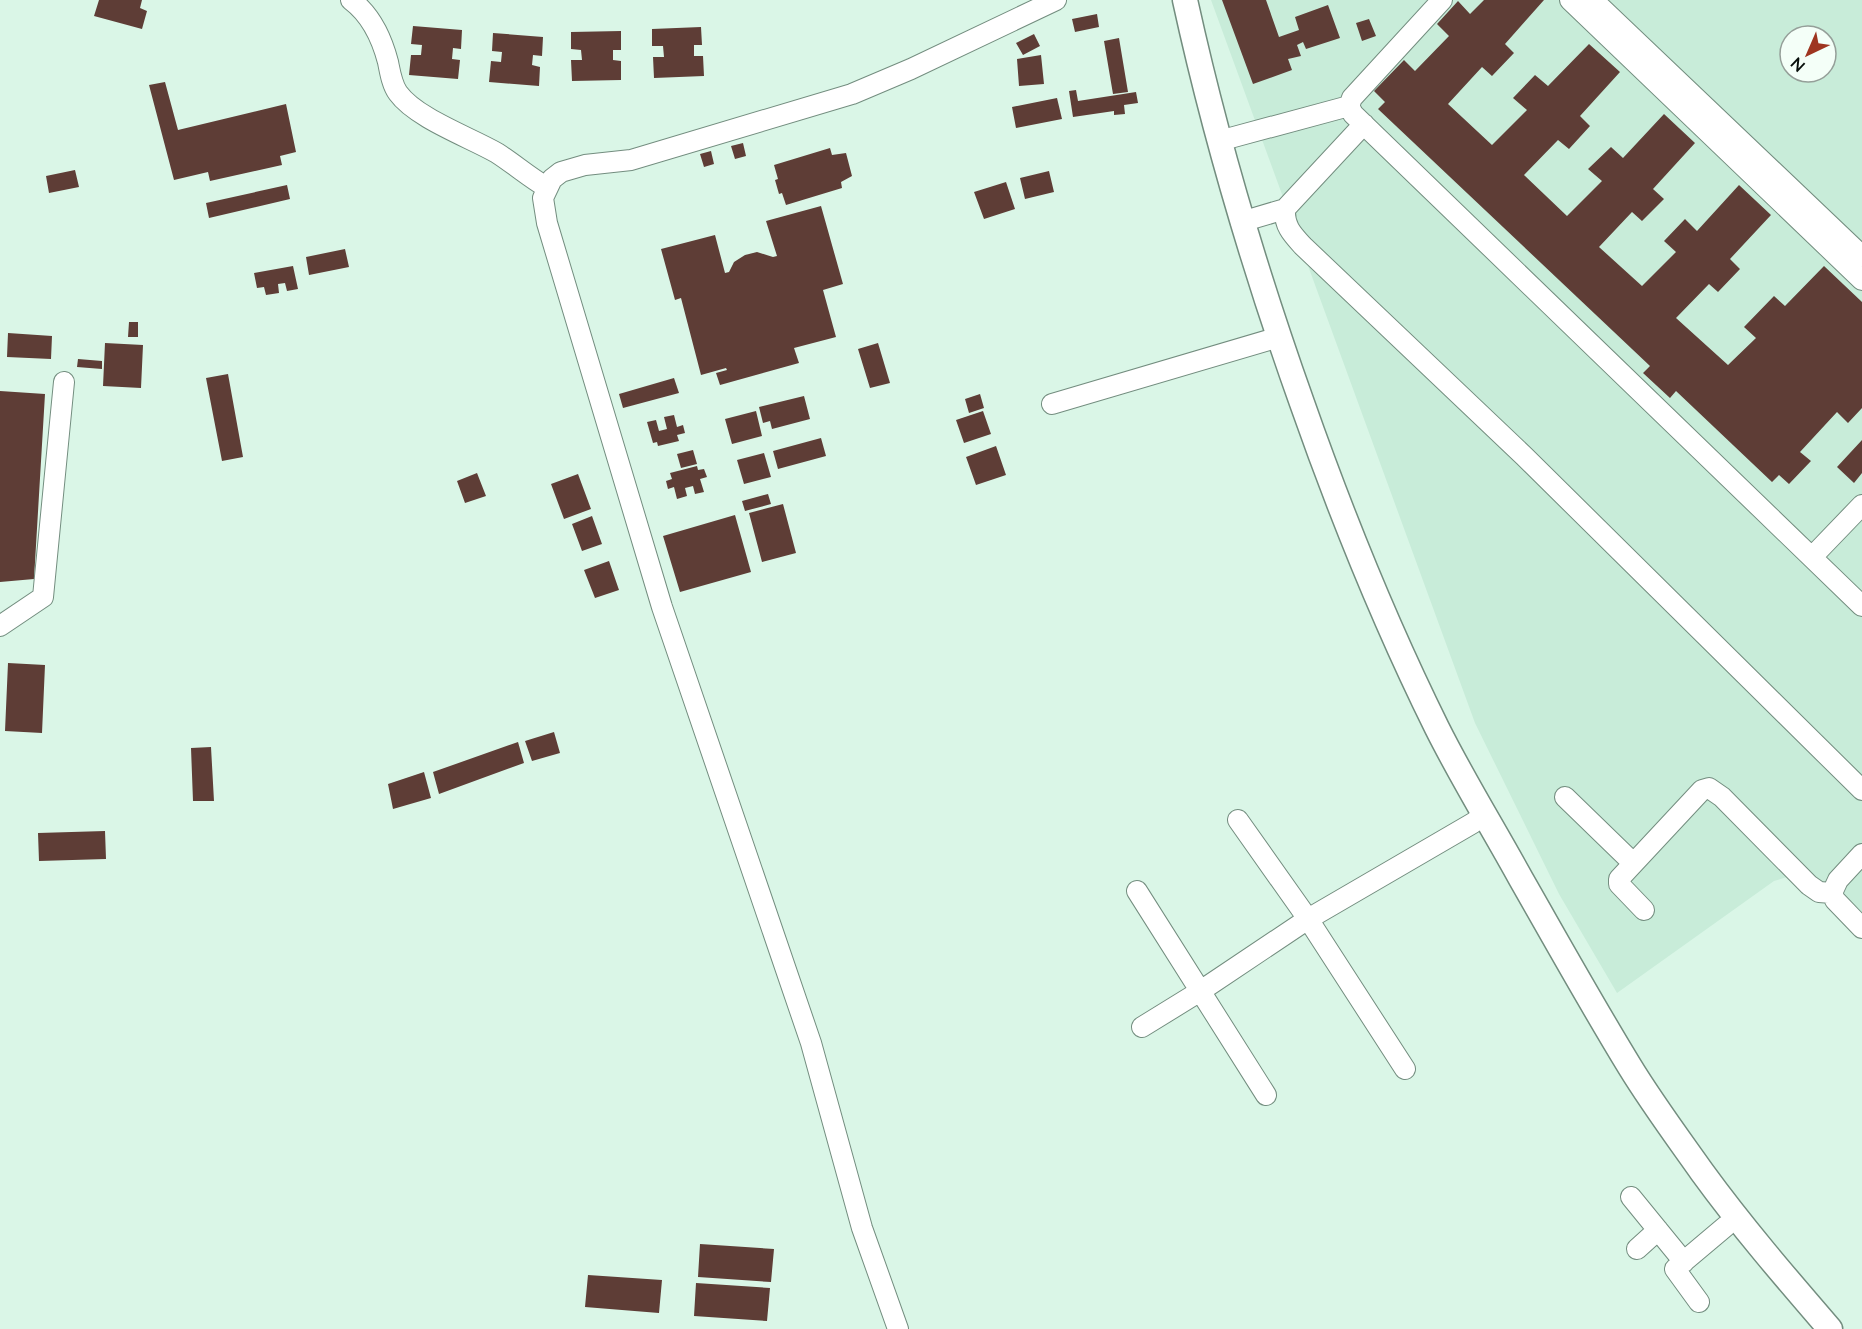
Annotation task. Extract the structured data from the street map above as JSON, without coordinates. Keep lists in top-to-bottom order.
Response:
{
  "north": "bottom left"
}
